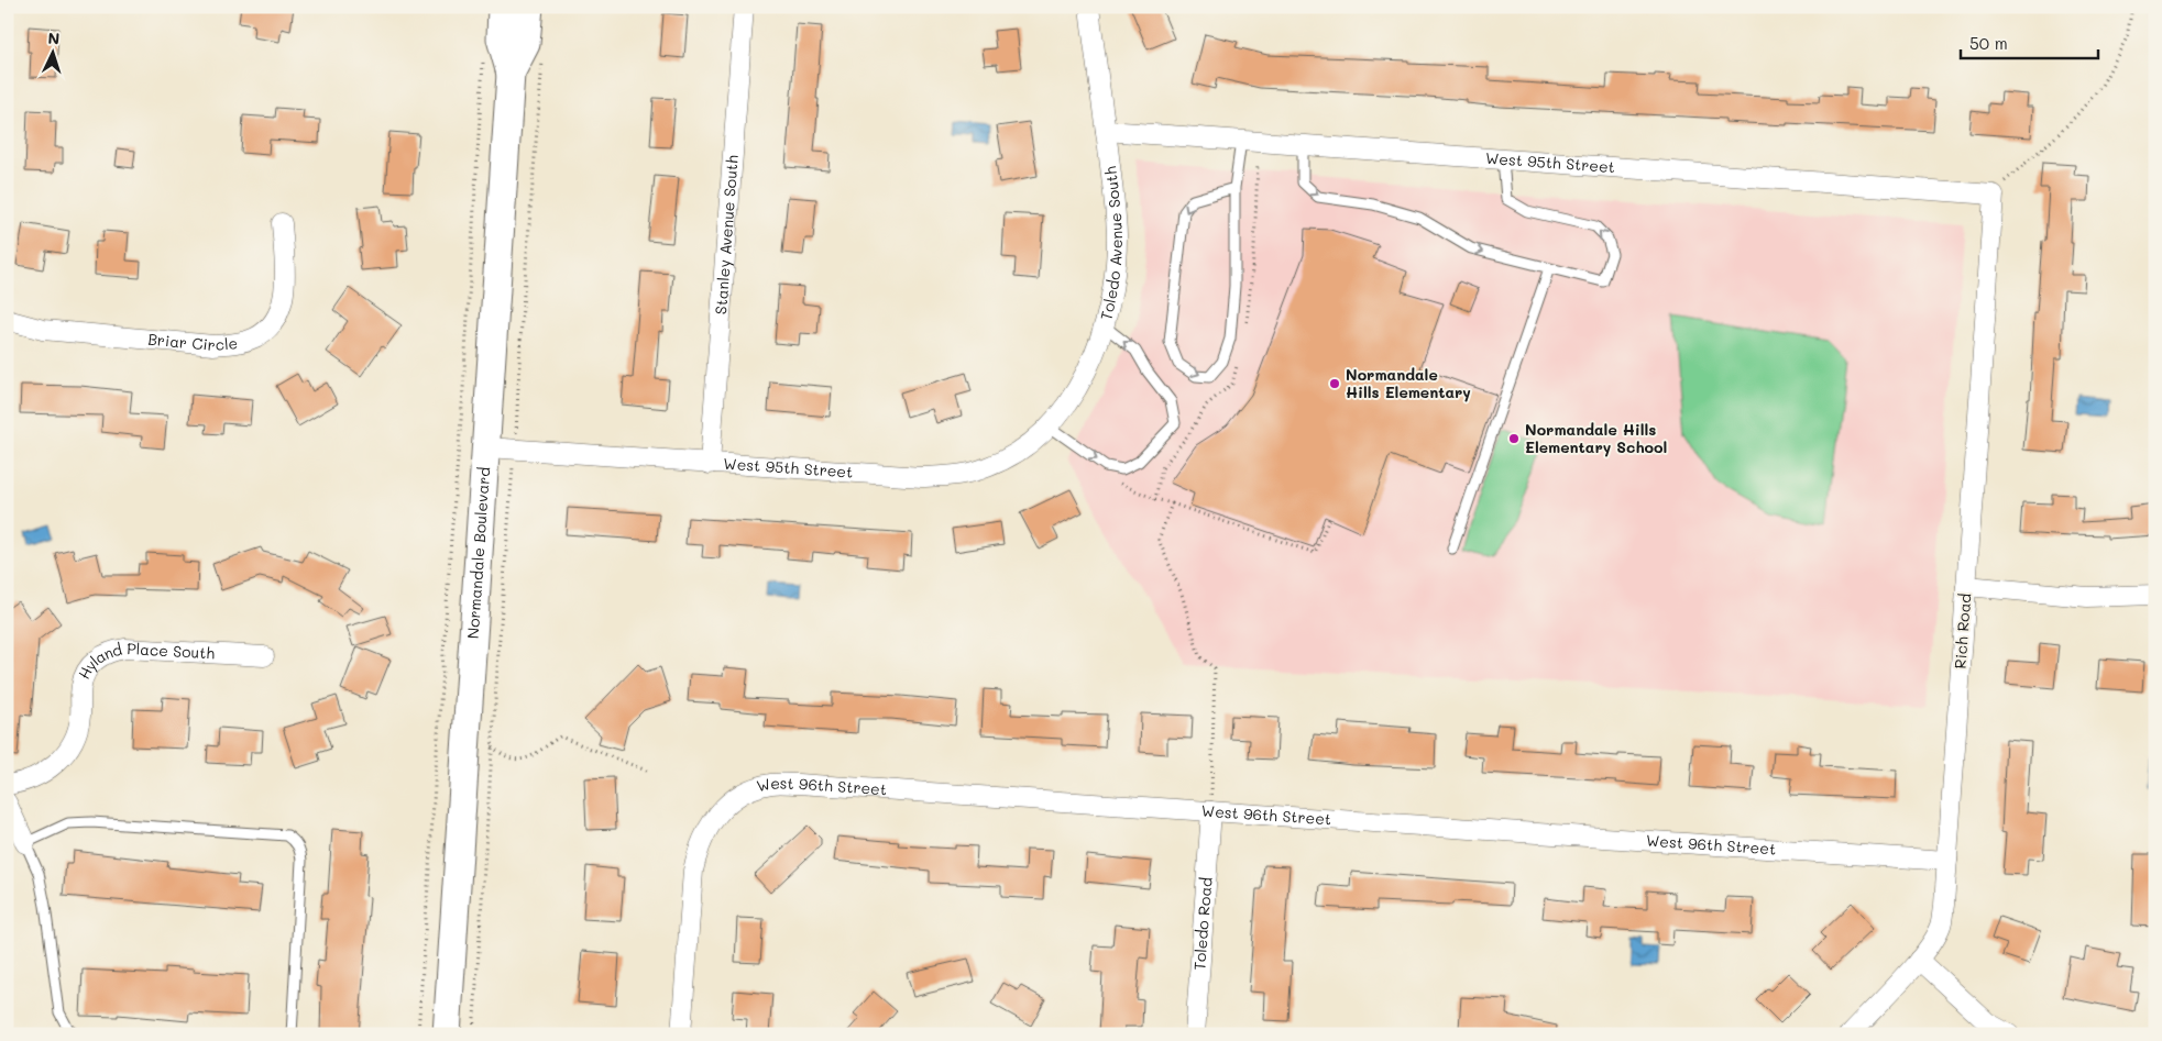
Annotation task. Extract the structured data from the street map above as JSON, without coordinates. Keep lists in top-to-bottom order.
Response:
{
  "streets": {
    "main road": ["Normandale Boulevard"],
    "street": [
      "West 95th Street",
      "Stanley Avenue South",
      "Toledo Avenue South",
      "Briar Circle",
      "Rich Road",
      "Hyland Place South",
      "West 96th Street",
      "Toledo Road"
    ]
  },
  "crossings": [
    ["West 95th Street", "Stanley Avenue South"],
    ["West 95th Street", "Toledo Avenue South"],
    ["West 95th Street", "Normandale Boulevard"],
    ["West 95th Street", "Rich Road"],
    ["Rich Road", "West 96th Street"],
    ["West 96th Street", "Toledo Road"]
  ],
  "places": ["Normandale Hills Elementary", "Normandale Hills Elementary School"],
  "scale_bar": "50 m",
  "north": "top"
}
